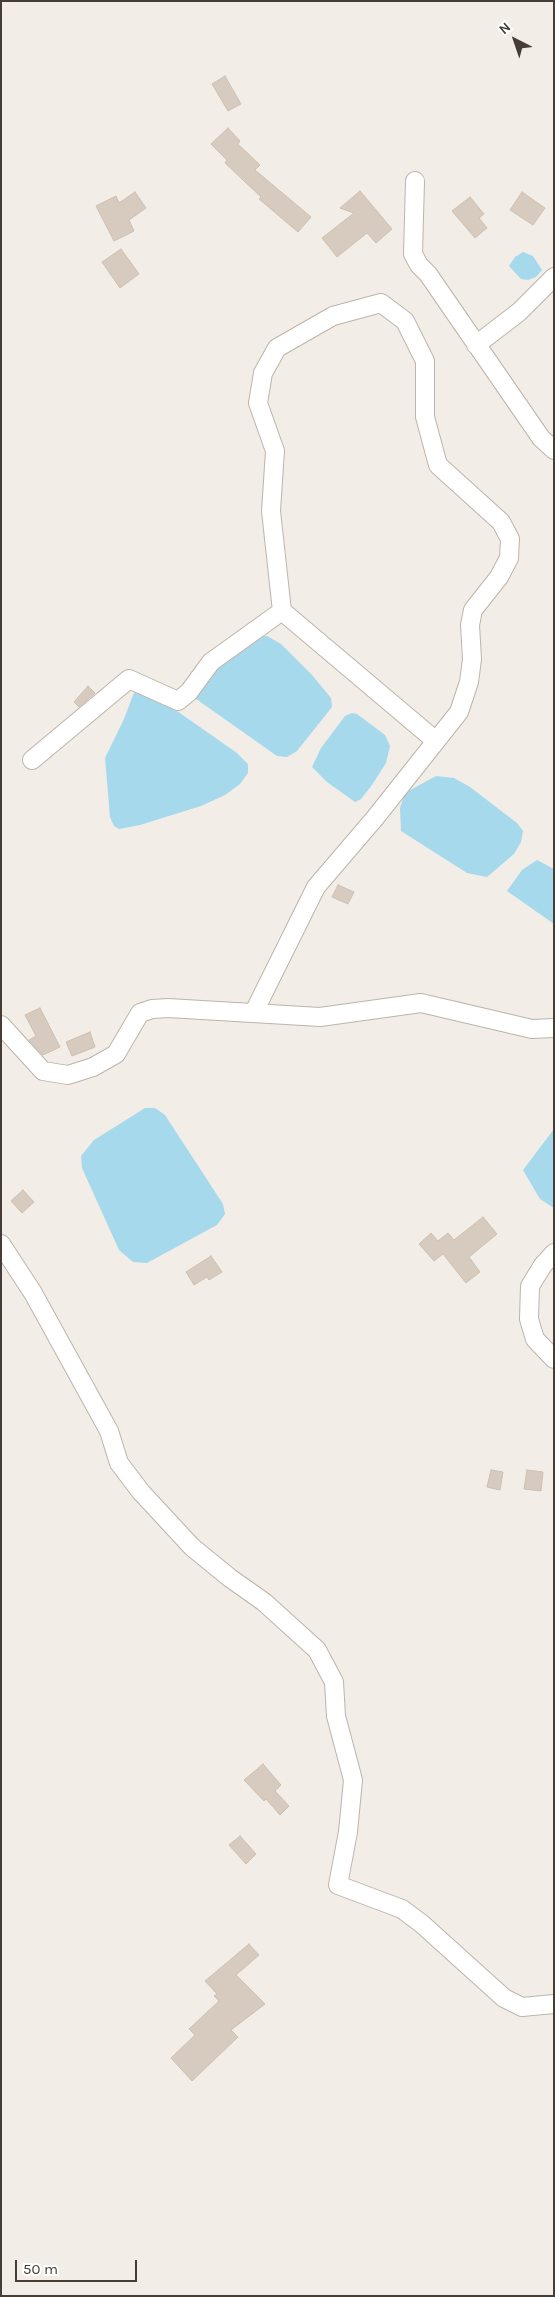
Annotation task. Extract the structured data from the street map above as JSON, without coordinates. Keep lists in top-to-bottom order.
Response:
{
  "scale_bar": "50 m",
  "north": "top left"
}
